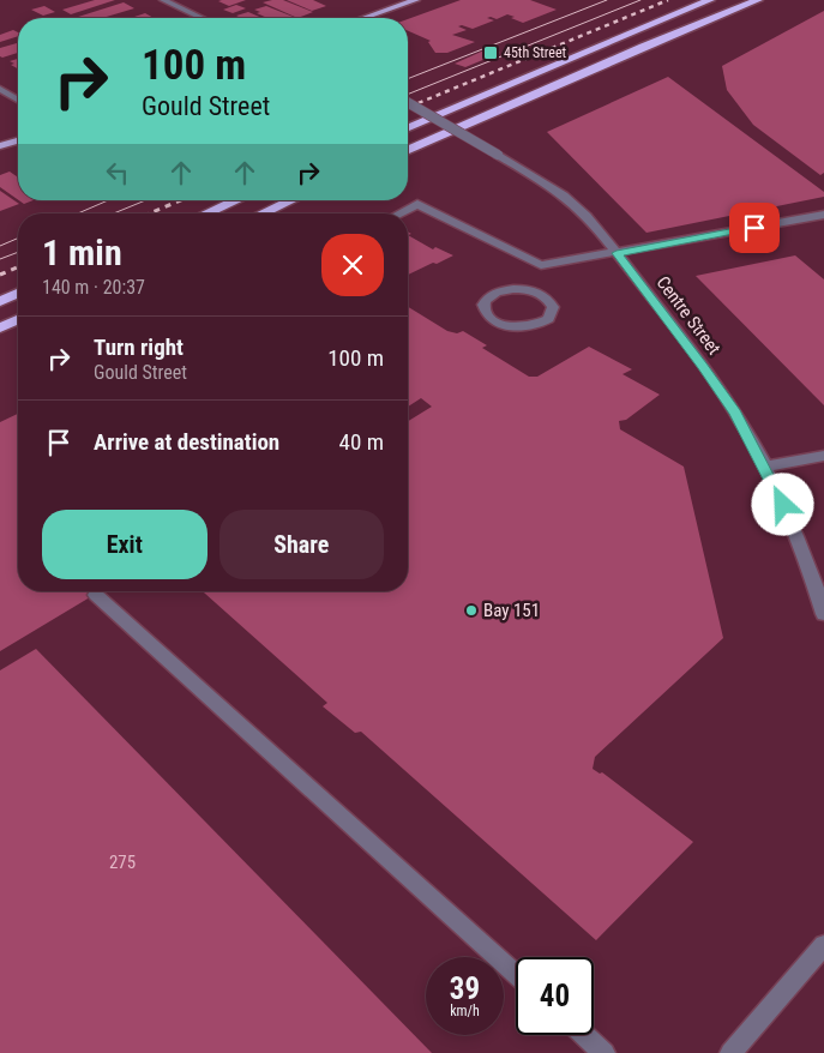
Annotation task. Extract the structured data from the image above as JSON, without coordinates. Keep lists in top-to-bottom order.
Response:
{
  "streets": {
    "street": ["Centre Street"]
  },
  "places": {
    "transit": ["45th Street"],
    "other": ["Bay 151"]
  },
  "house_numbers": ["275"],
  "page": {
    "turn": ["100 m", "Gould Street"],
    "heading": ["1 min", "140 m · 20:37"],
    "list": [
      {
        "name": "Turn right",
        "note": "Gould Street",
        "value": "100 m"
      },
      {
        "name": "Arrive at destination",
        "value": "40 m"
      }
    ],
    "buttons": ["Exit", "Share"],
    "speed": "39 km/h",
    "limit": "40"
  }
}
